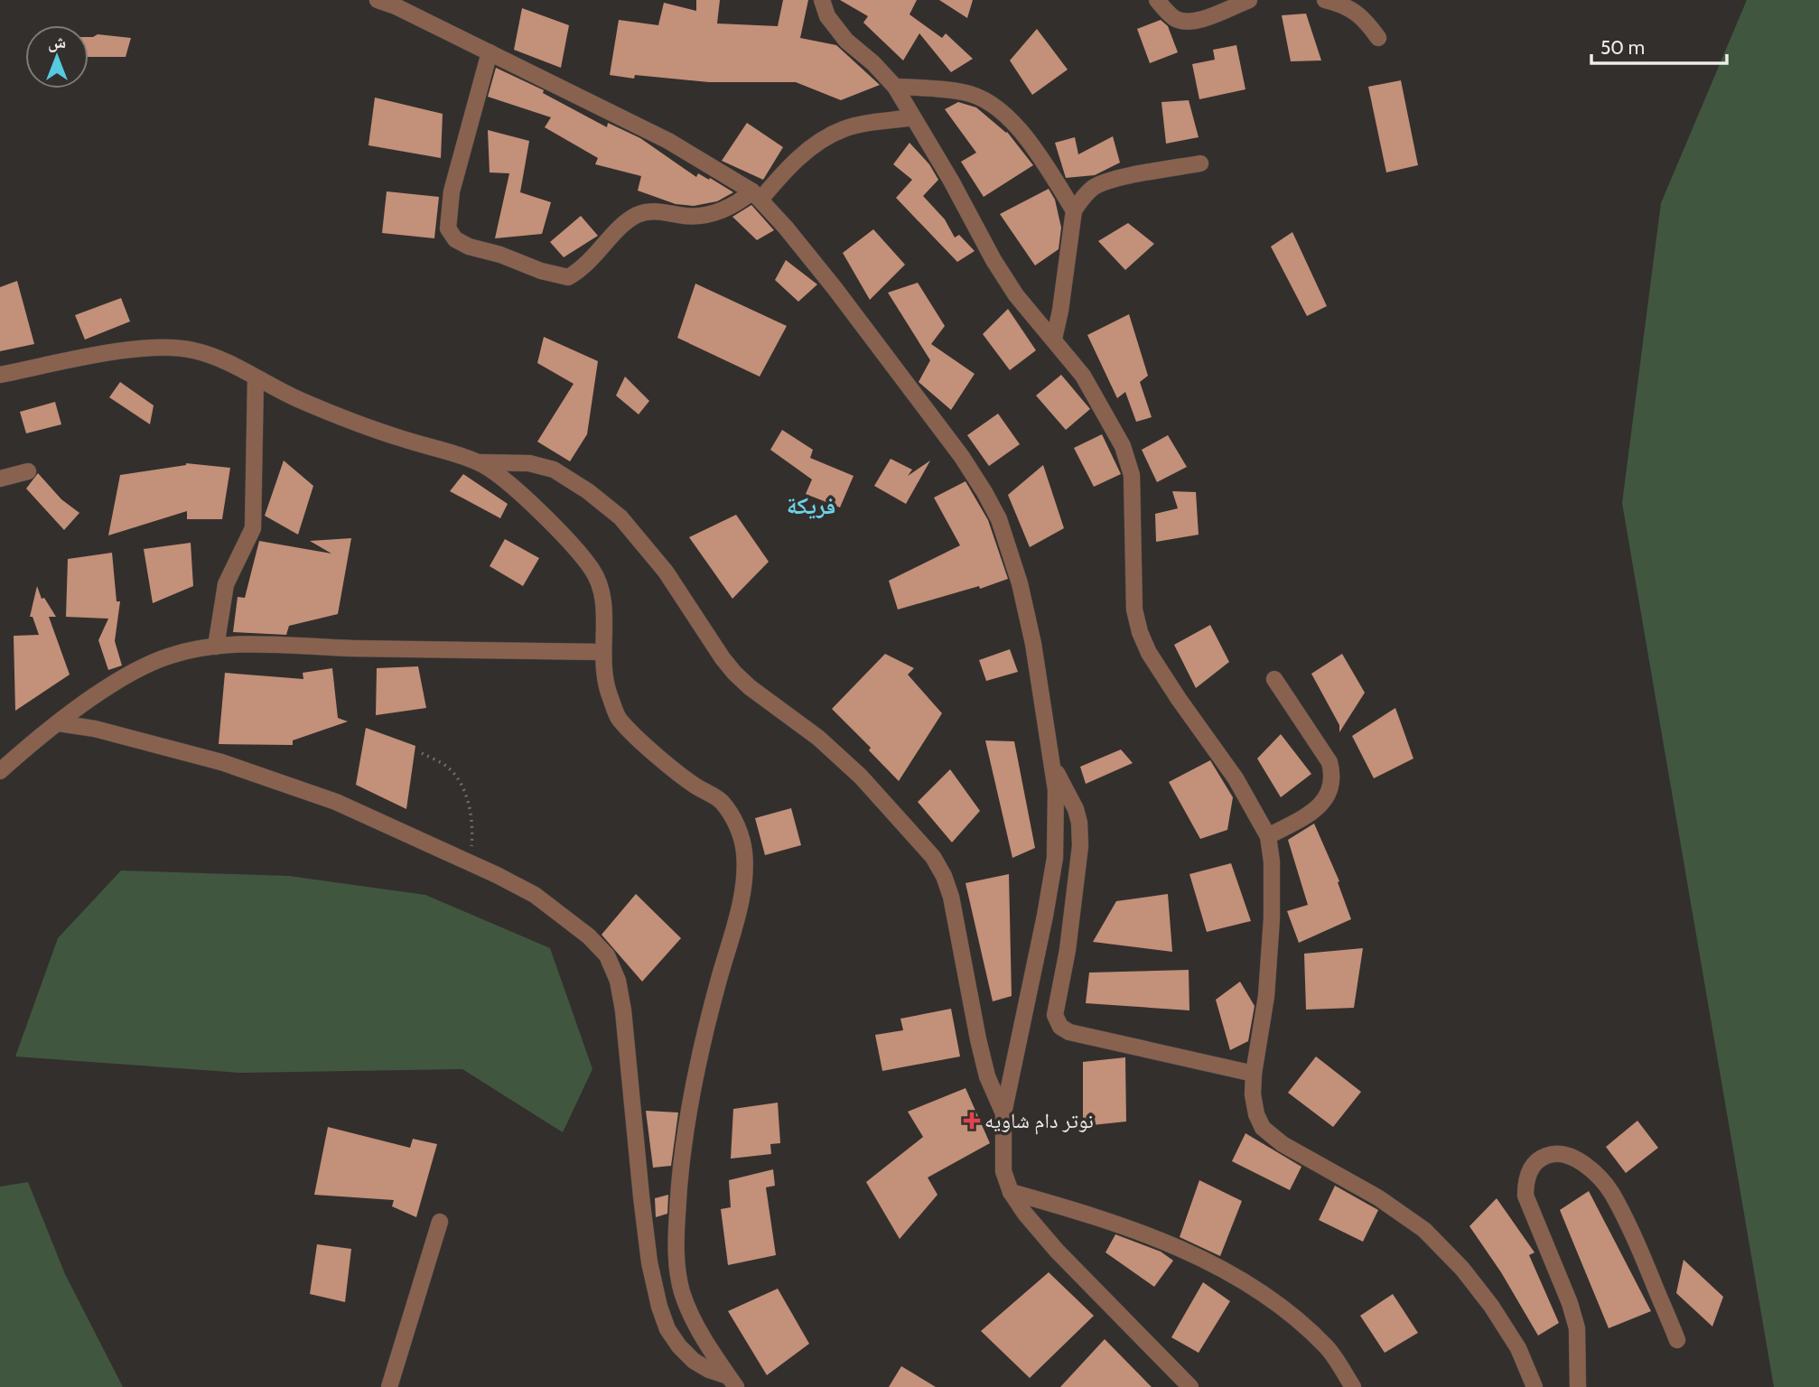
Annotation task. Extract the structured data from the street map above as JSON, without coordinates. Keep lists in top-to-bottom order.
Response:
{
  "districts": ["فريكة"],
  "places": {
    "health": ["نوتر دام شاويه"]
  },
  "scale_bar": "50 m",
  "north": "top"
}
